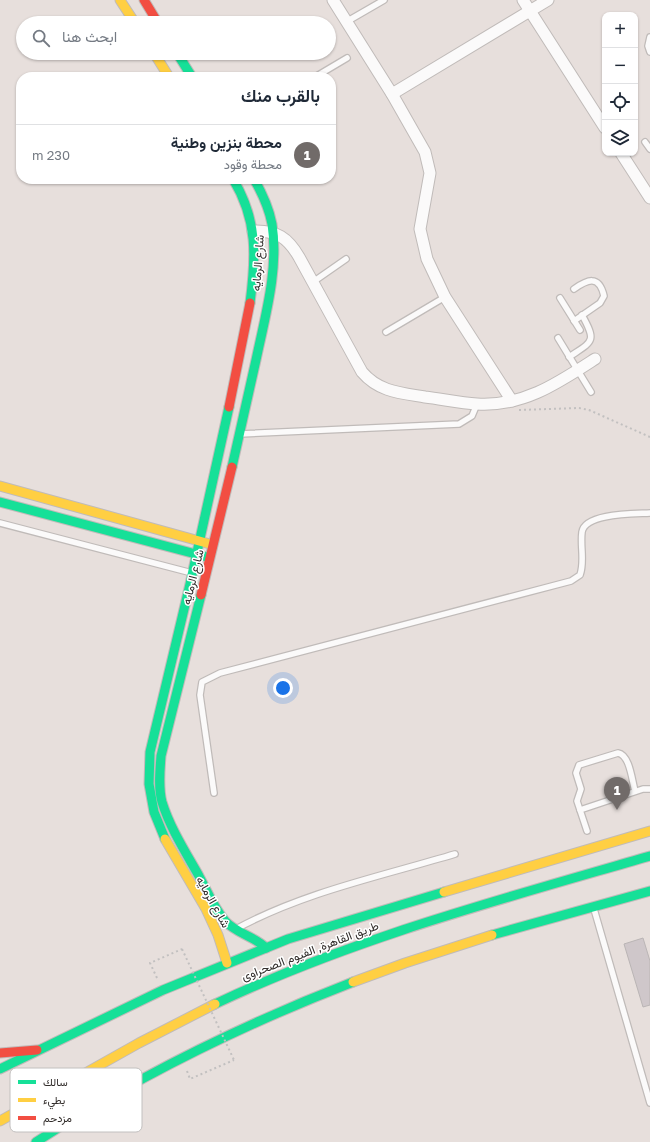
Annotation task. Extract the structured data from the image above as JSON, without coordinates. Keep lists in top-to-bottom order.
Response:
{
  "streets": {
    "main road": ["شارع الرمايه", "طريق القاهرة, الفيوم الصحراوى"]
  },
  "legend": ["سالك", "بطيء", "مزدحم"],
  "page": {
    "map_buttons": ["+", "−"],
    "search": "ابحث هنا",
    "heading": "بالقرب منك",
    "list": [
      {
        "mark": "1",
        "name": "محطة بنزين وطنية",
        "note": "محطة وقود",
        "value": "230 m"
      }
    ],
    "pins": "1"
  }
}
